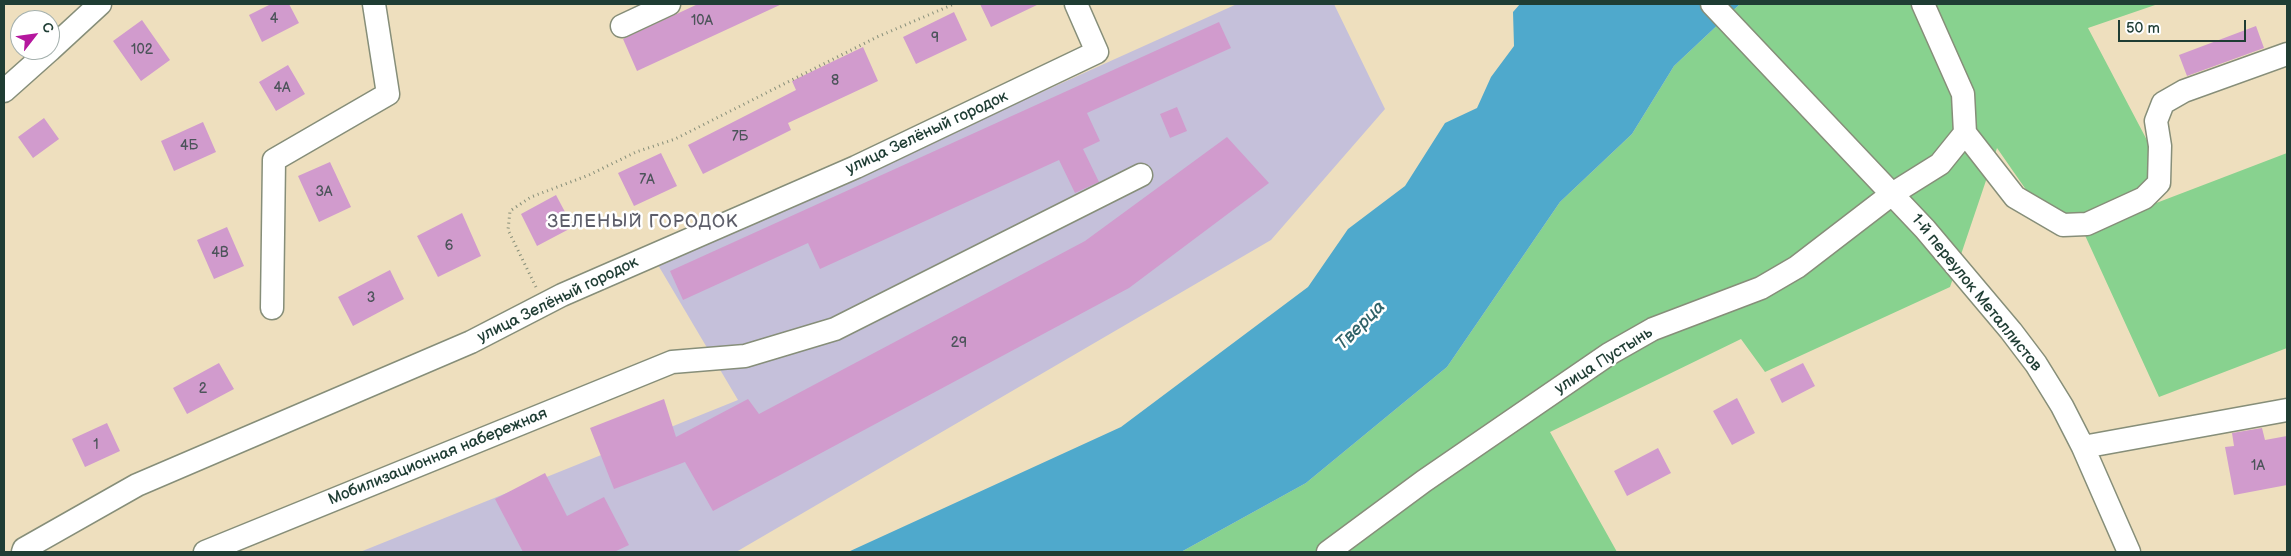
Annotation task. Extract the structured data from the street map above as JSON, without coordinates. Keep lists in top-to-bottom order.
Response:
{
  "streets": {
    "street": [
      "улица Зелёный городок",
      "1-й переулок Металлистов",
      "улица Пустынь",
      "Мобилизационная набережная"
    ]
  },
  "crossings": [
    ["1-й переулок Металлистов", "улица Пустынь"]
  ],
  "districts": ["ЗЕЛЕНЫЙ ГОРОДОК"],
  "water": ["Тверца"],
  "house_numbers": [
    "4",
    "10А",
    "9",
    "102",
    "8",
    "4А",
    "7Б",
    "4Б",
    "7А",
    "3А",
    "6",
    "4В",
    "3",
    "29",
    "2",
    "1",
    "1А"
  ],
  "scale_bar": "50 m",
  "north": "top right"
}
